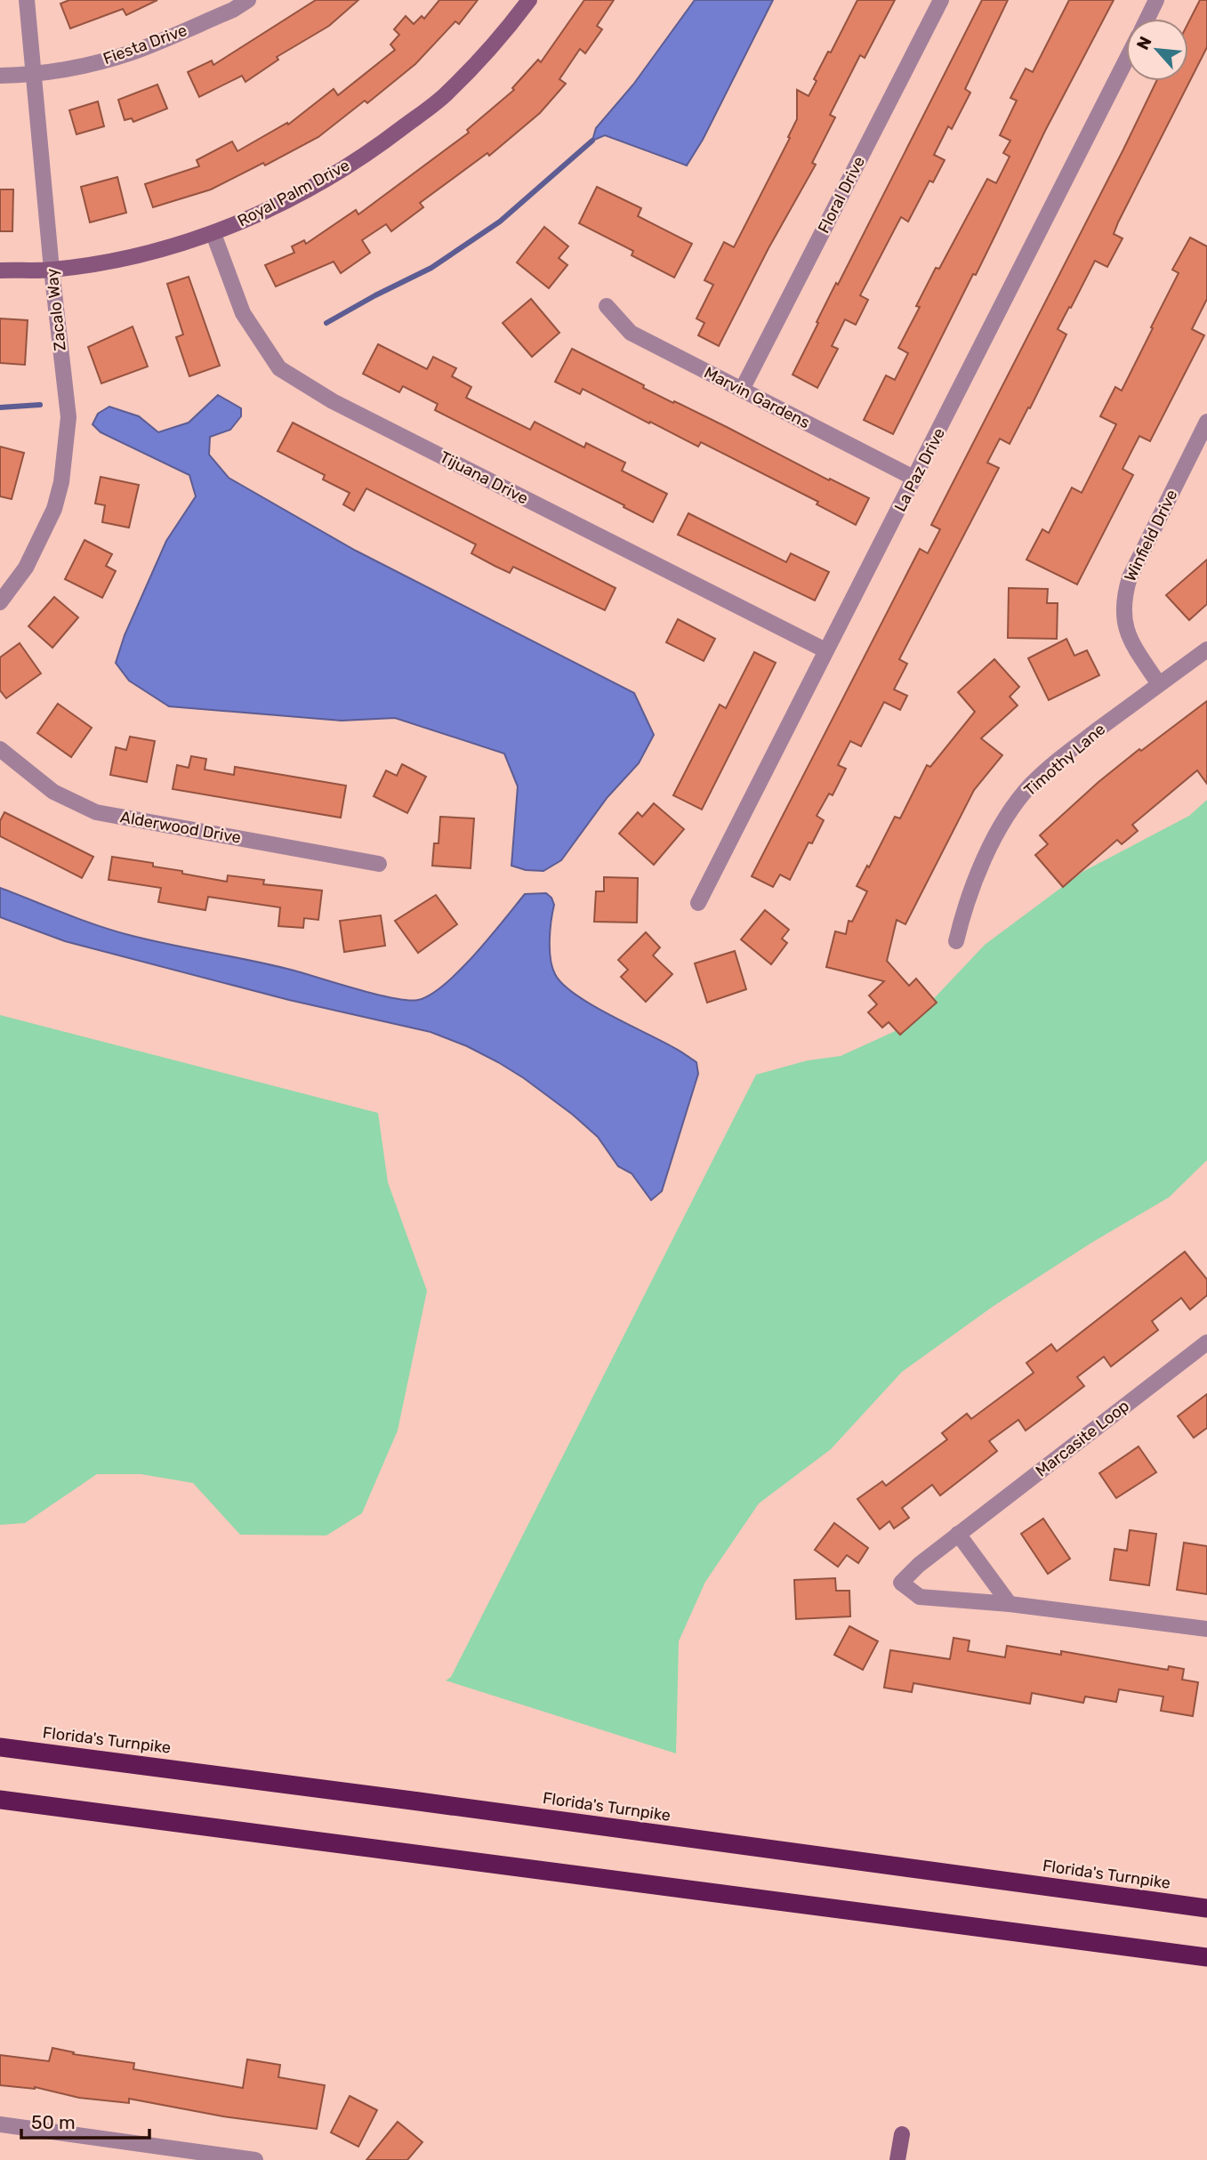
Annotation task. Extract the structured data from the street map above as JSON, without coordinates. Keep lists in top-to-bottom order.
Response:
{
  "streets": {
    "highway": ["Florida's Turnpike"],
    "street": [
      "Fiesta Drive",
      "Royal Palm Drive",
      "Floral Drive",
      "Zacalo Way",
      "Marvin Gardens",
      "La Paz Drive",
      "Tijuana Drive",
      "Winfield Drive",
      "Timothy Lane",
      "Alderwood Drive",
      "Marcasite Loop"
    ]
  },
  "crossings": [
    ["Fiesta Drive", "Zacalo Way"],
    ["Royal Palm Drive", "Zacalo Way"],
    ["Royal Palm Drive", "Tijuana Drive"],
    ["Floral Drive", "Marvin Gardens"],
    ["Marvin Gardens", "La Paz Drive"],
    ["La Paz Drive", "Tijuana Drive"],
    ["Winfield Drive", "Timothy Lane"]
  ],
  "scale_bar": "50 m",
  "north": "top left"
}
